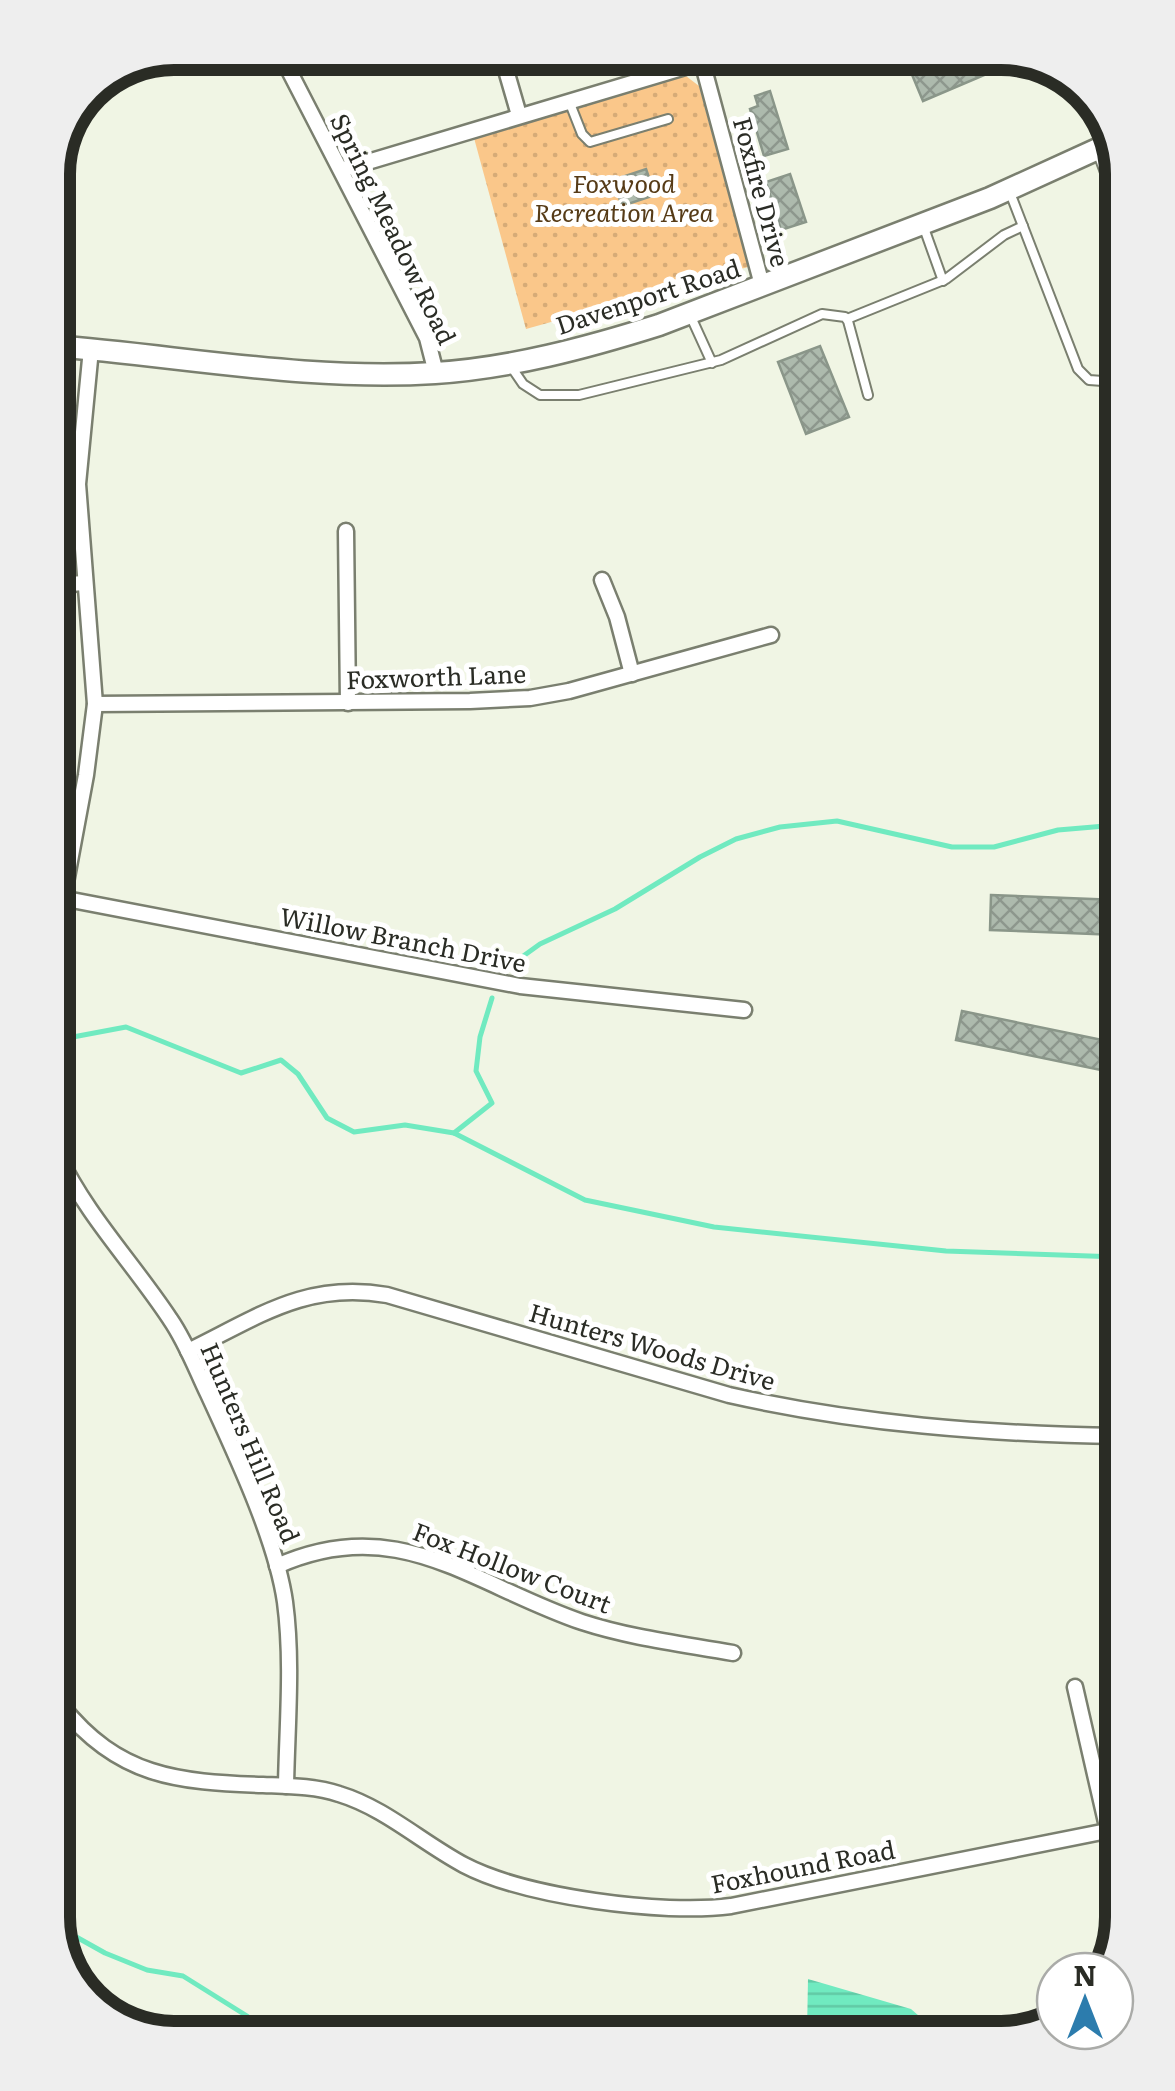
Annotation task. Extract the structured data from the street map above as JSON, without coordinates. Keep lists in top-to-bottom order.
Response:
{
  "streets": {
    "street": [
      "Foxfire Drive",
      "Spring Meadow Road",
      "Davenport Road",
      "Foxworth Lane",
      "Willow Branch Drive",
      "Hunters Woods Drive",
      "Hunters Hill Road",
      "Fox Hollow Court",
      "Foxhound Road"
    ]
  },
  "crossings": [
    ["Foxfire Drive", "Davenport Road"],
    ["Spring Meadow Road", "Davenport Road"],
    ["Hunters Woods Drive", "Hunters Hill Road"],
    ["Hunters Hill Road", "Fox Hollow Court"],
    ["Hunters Hill Road", "Foxhound Road"]
  ],
  "parks": ["Foxwood Recreation Area"],
  "north": "top"
}
